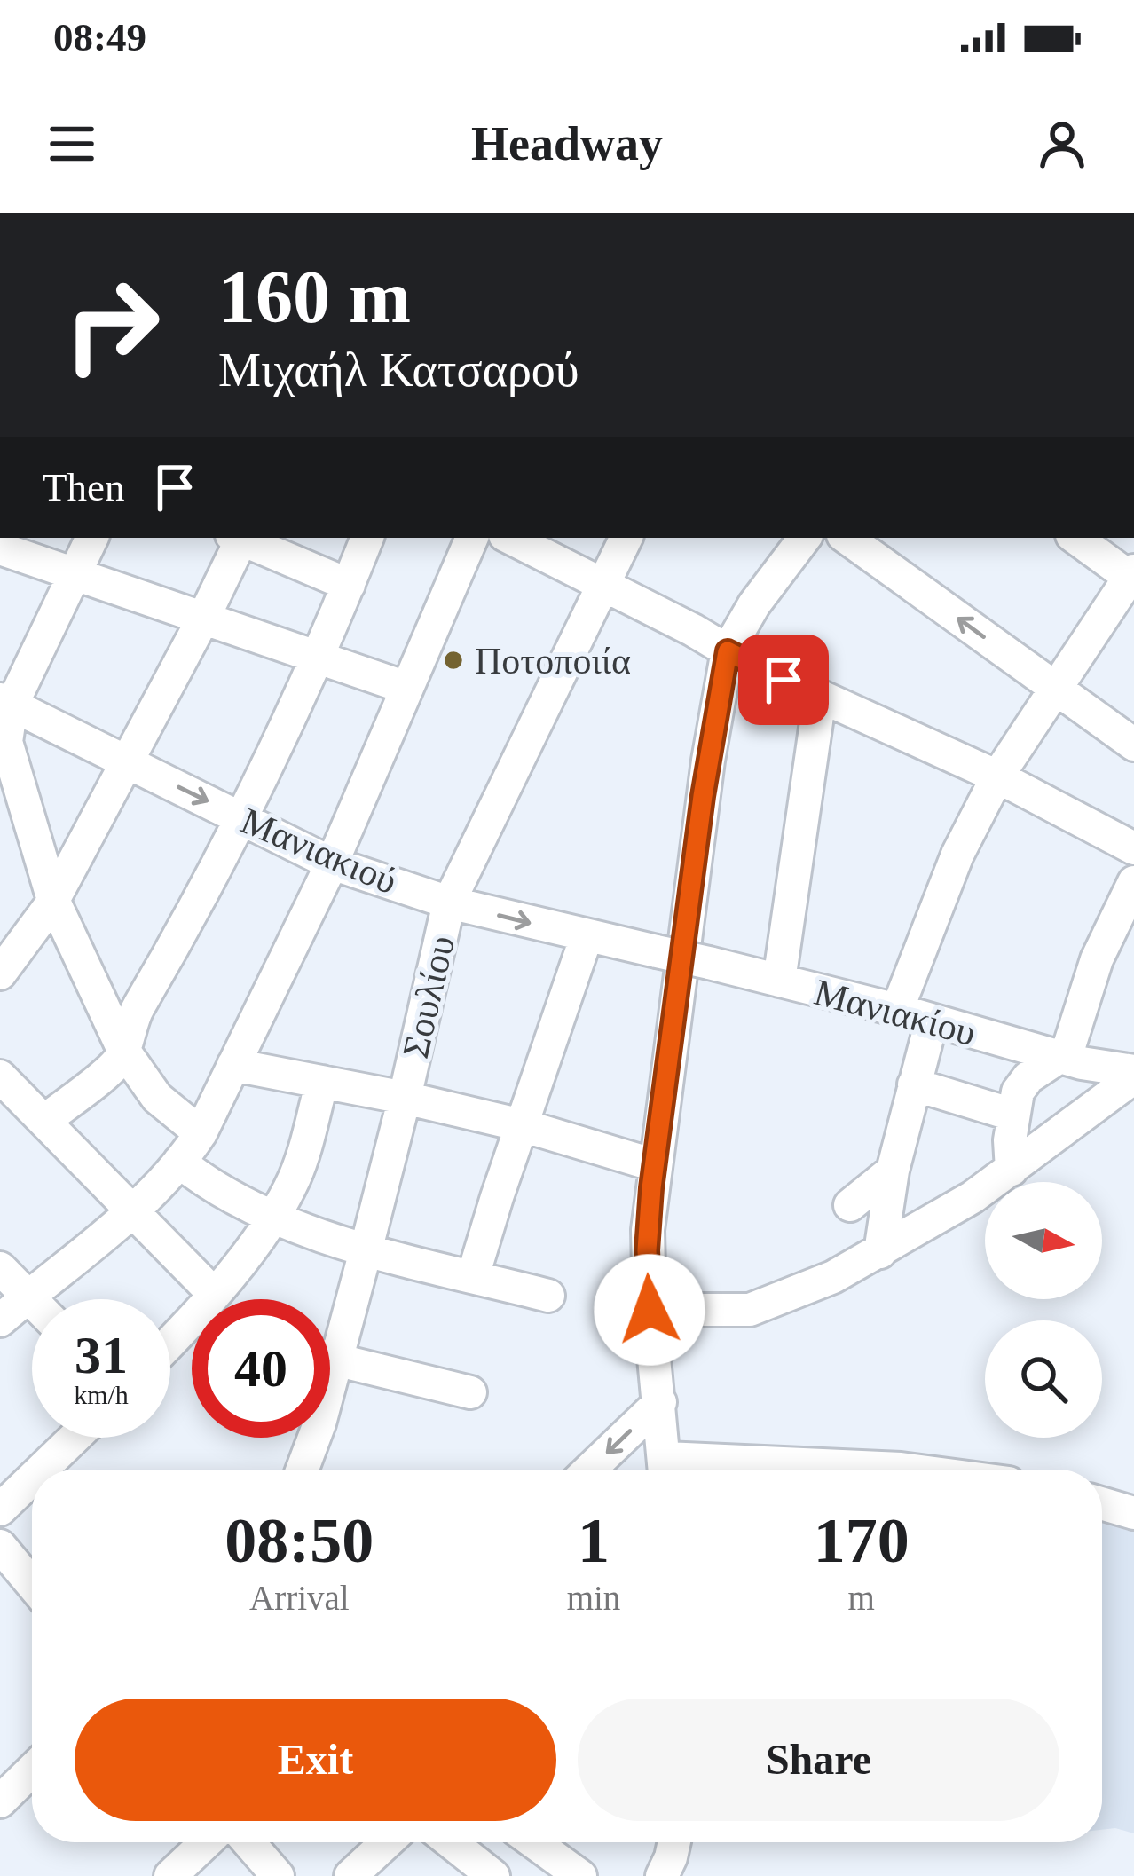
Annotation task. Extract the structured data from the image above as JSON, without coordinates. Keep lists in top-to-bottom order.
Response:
{
  "streets": {
    "street": ["Μανιακιού", "Σουλίου", "Μανιακίου"]
  },
  "crossings": [
    ["Μανιακιού", "Σουλίου"],
    ["Μανιακιού", "Μανιακίου"]
  ],
  "places": ["Ποτοποιία"],
  "north": "right",
  "page": {
    "status": "08:49",
    "header": "Headway",
    "turn": ["160 m", "Μιχαήλ Κατσαρού"],
    "then": "Then",
    "speed": "31 km/h",
    "limit": "40",
    "eta": [
      "08:50",
      "Arrival",
      "1",
      "min",
      "170",
      "m"
    ],
    "buttons": ["Exit", "Share"]
  }
}
